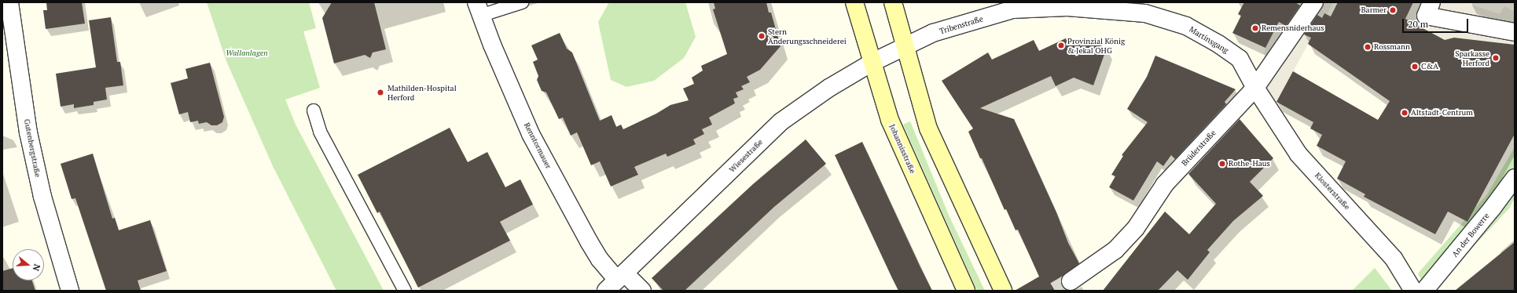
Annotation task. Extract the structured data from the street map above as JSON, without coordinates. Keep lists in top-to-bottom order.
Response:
{
  "streets": {
    "main road": ["Johannisstraße"],
    "street": [
      "Tribenstraße",
      "Martinsgang",
      "Renntormauer",
      "Gutenbergstraße",
      "Brüderstraße",
      "Wiesestraße",
      "Klosterstraße",
      "An der Bowerre"
    ]
  },
  "crossings": [
    ["Tribenstraße", "Martinsgang"],
    ["Tribenstraße", "Wiesestraße"],
    ["Martinsgang", "Brüderstraße"],
    ["Martinsgang", "Klosterstraße"],
    ["Renntormauer", "Wiesestraße"],
    ["Brüderstraße", "Klosterstraße"],
    ["Johannisstraße", "Wiesestraße"]
  ],
  "parks": ["Wallanlagen"],
  "places": [
    "Barmer",
    "Remensniderhaus",
    "Stern Änderungsschneiderei",
    "Provinzial König & Jekal OHG",
    "Rossmann",
    "Sparkasse Herford",
    "C&A",
    "Mathilden-Hospital Herford",
    "Altstadt-Centrum",
    "Rothe-Haus"
  ],
  "scale_bar": "20 m",
  "north": "right"
}
